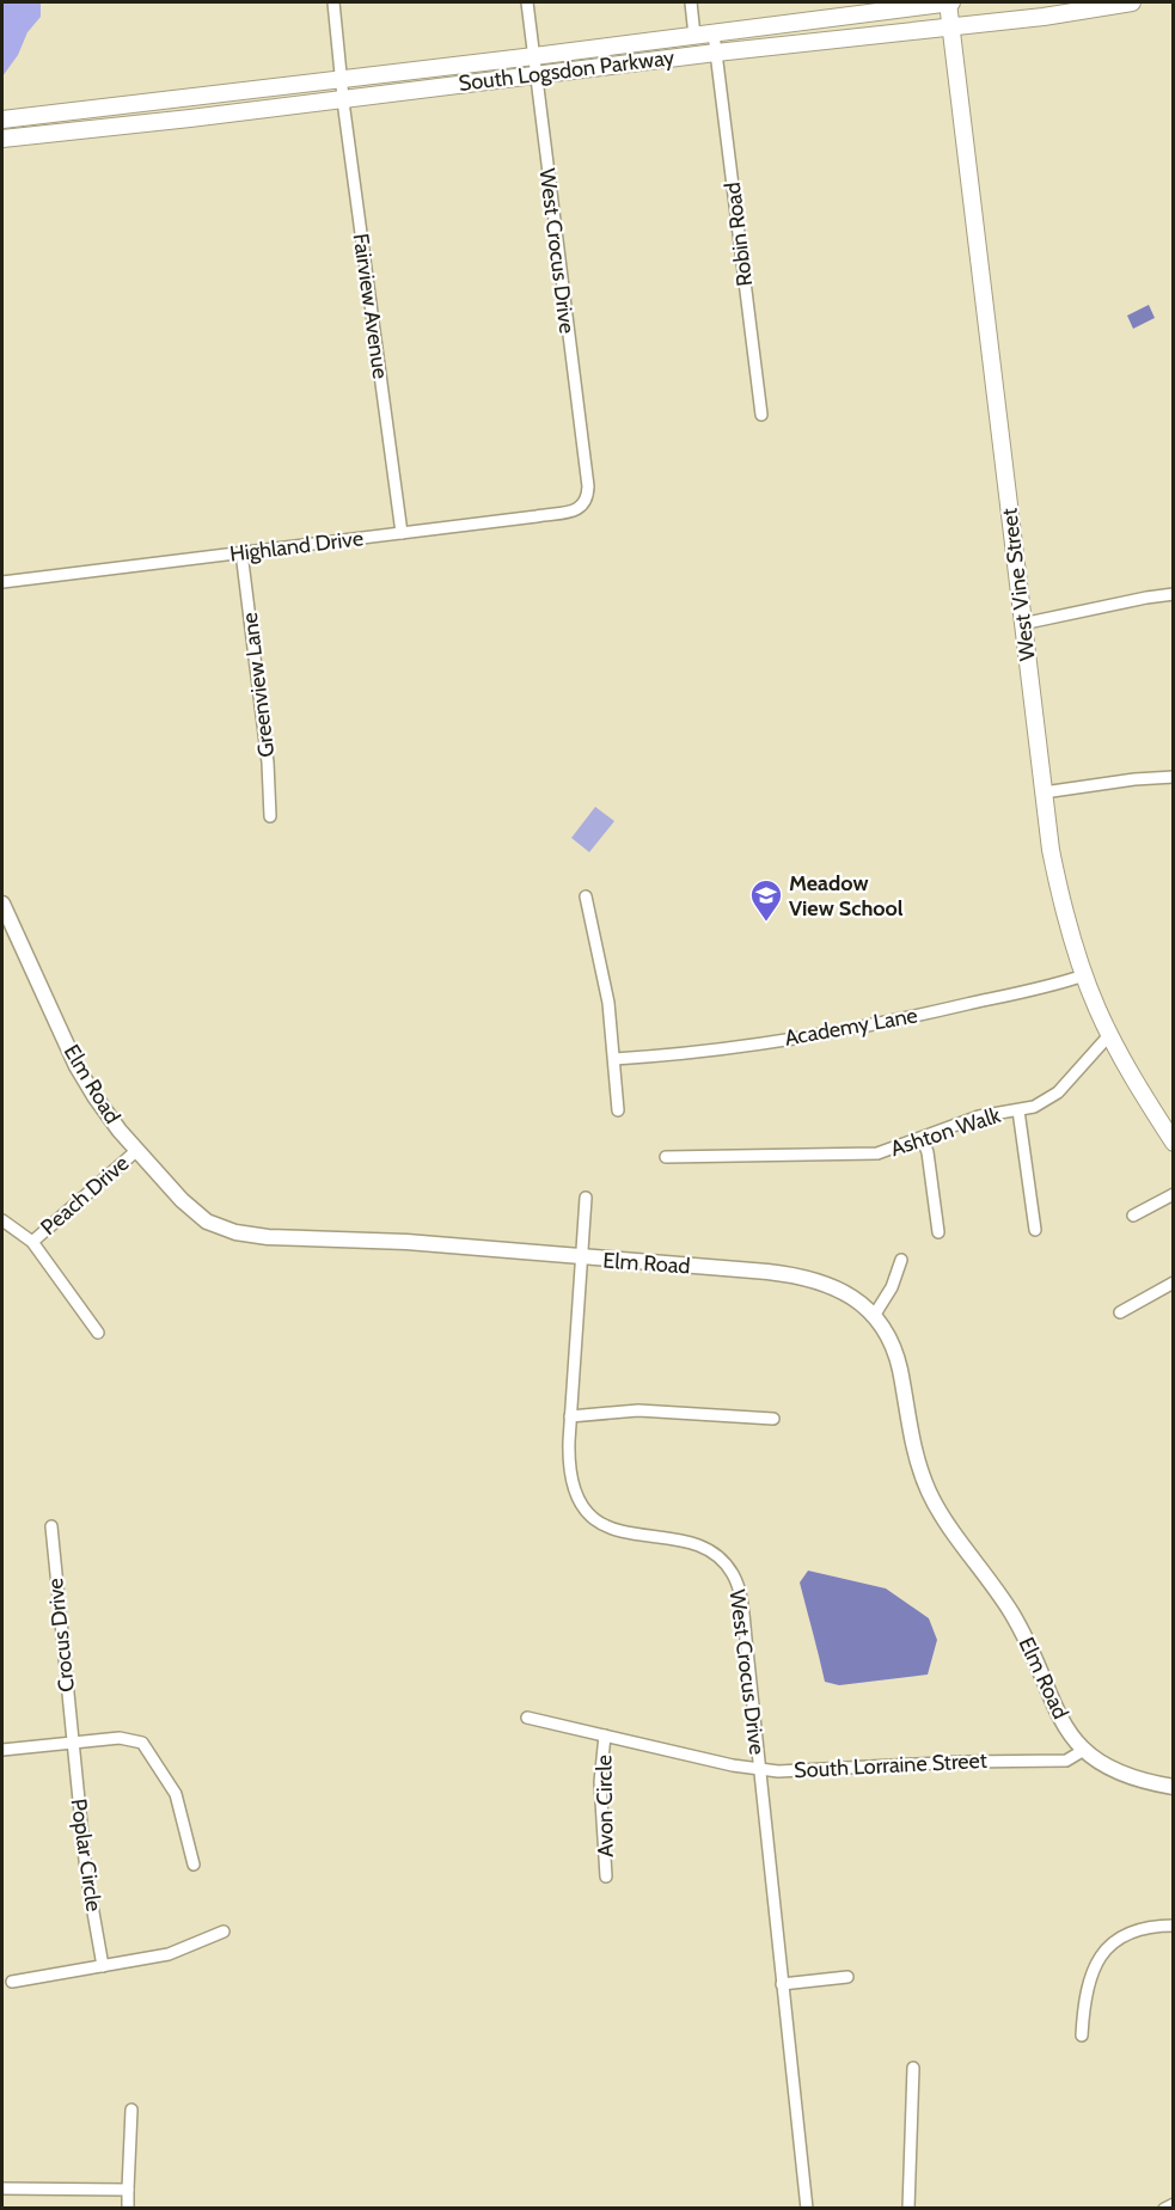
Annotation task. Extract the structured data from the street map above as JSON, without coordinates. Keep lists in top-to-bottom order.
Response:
{
  "streets": {
    "main road": ["South Logsdon Parkway", "West Vine Street"],
    "street": [
      "Robin Road",
      "West Crocus Drive",
      "Fairview Avenue",
      "Highland Drive",
      "Greenview Lane",
      "Academy Lane",
      "Elm Road",
      "Ashton Walk",
      "Peach Drive",
      "Crocus Drive",
      "South Lorraine Street",
      "Avon Circle",
      "Poplar Circle"
    ]
  },
  "crossings": [
    ["South Logsdon Parkway", "Robin Road"],
    ["South Logsdon Parkway", "West Crocus Drive"],
    ["South Logsdon Parkway", "Fairview Avenue"],
    ["South Logsdon Parkway", "West Vine Street"],
    ["West Crocus Drive", "Highland Drive"],
    ["West Crocus Drive", "Elm Road"],
    ["West Crocus Drive", "South Lorraine Street"],
    ["Fairview Avenue", "Highland Drive"],
    ["Highland Drive", "Greenview Lane"],
    ["West Vine Street", "Academy Lane"],
    ["West Vine Street", "Ashton Walk"],
    ["Elm Road", "Peach Drive"],
    ["Elm Road", "South Lorraine Street"],
    ["Crocus Drive", "Poplar Circle"],
    ["South Lorraine Street", "Avon Circle"]
  ],
  "places": {
    "school or university": ["Meadow View School"]
  }
}
